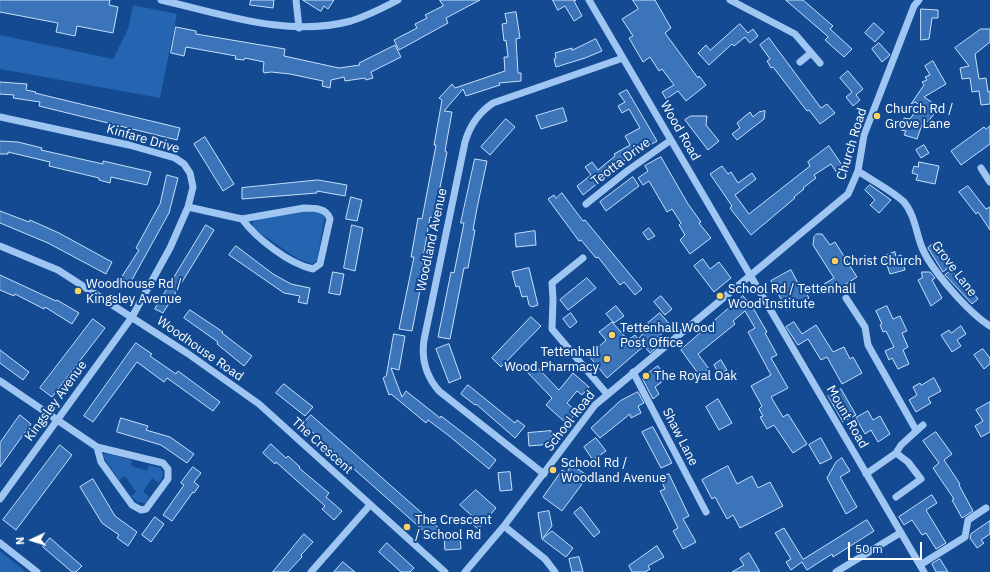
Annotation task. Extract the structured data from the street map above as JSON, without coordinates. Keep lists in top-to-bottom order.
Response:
{
  "streets": {
    "street": [
      "Wood Road",
      "Kinfare Drive",
      "Church Road",
      "Teotta Drive",
      "Woodland Avenue",
      "Grove Lane",
      "Woodhouse Road",
      "Kingsley Avenue",
      "Mount Road",
      "School Road",
      "Shaw Lane",
      "The Crescent"
    ]
  },
  "crossings": [
    ["Wood Road", "Church Road"],
    ["Wood Road", "Teotta Drive"],
    ["Wood Road", "Woodland Avenue"],
    ["Wood Road", "Mount Road"],
    ["Wood Road", "School Road"],
    ["Kinfare Drive", "Woodhouse Road"],
    ["Kinfare Drive", "Kingsley Avenue"],
    ["Church Road", "Grove Lane"],
    ["Church Road", "Mount Road"],
    ["Church Road", "School Road"],
    ["Woodland Avenue", "School Road"],
    ["Woodhouse Road", "Kingsley Avenue"],
    ["Woodhouse Road", "The Crescent"],
    ["Mount Road", "School Road"],
    ["School Road", "Shaw Lane"]
  ],
  "places": [
    "Church Rd / Grove Lane",
    "Christ Church",
    "Woodhouse Rd / Kingsley Avenue",
    "School Rd / Tettenhall Wood Institute",
    "Tettenhall Wood Post Office",
    "Tettenhall Wood Pharmacy",
    "The Royal Oak",
    "School Rd / Woodland Avenue",
    "The Crescent / School Rd"
  ],
  "scale_bar": "50 m",
  "north": "left"
}
